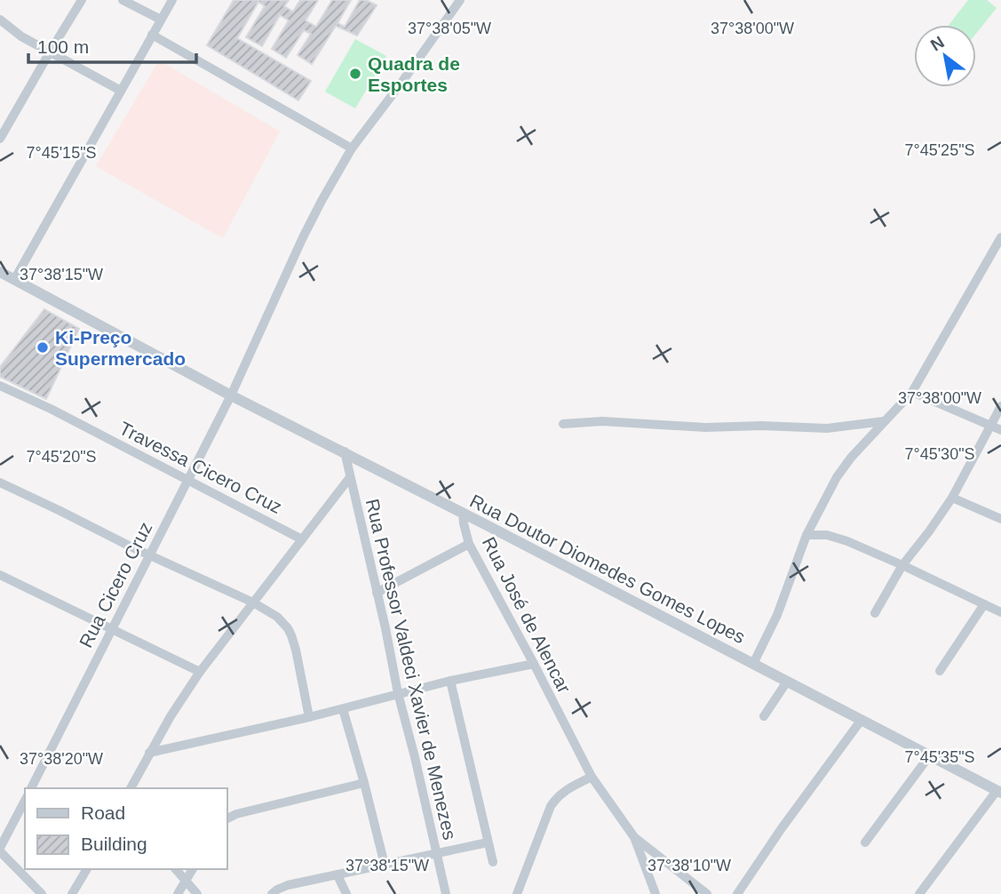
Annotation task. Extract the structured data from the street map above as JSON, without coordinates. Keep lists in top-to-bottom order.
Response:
{
  "streets": {
    "street": [
      "Travessa Cicero Cruz",
      "Rua Doutor Diomedes Gomes Lopes",
      "Rua Cicero Cruz",
      "Rua José de Alencar",
      "Rua Professor Valdeci Xavier de Menezes"
    ]
  },
  "crossings": [
    ["Travessa Cicero Cruz", "Rua Cicero Cruz"],
    ["Rua Doutor Diomedes Gomes Lopes", "Rua Cicero Cruz"],
    ["Rua Doutor Diomedes Gomes Lopes", "Rua José de Alencar"],
    ["Rua Doutor Diomedes Gomes Lopes", "Rua Professor Valdeci Xavier de Menezes"]
  ],
  "places": ["Quadra de Esportes", "Ki-Preço Supermercado"],
  "legend": ["Road", "Building"],
  "scale_bar": "100 m",
  "north": "top left",
  "coordinates": [
    "37°38'05\"W",
    "37°38'00\"W",
    "7°45'25\"S",
    "7°45'15\"S",
    "37°38'15\"W",
    "7°45'30\"S",
    "7°45'20\"S",
    "7°45'35\"S",
    "37°38'20\"W",
    "37°38'10\"W"
  ]
}
